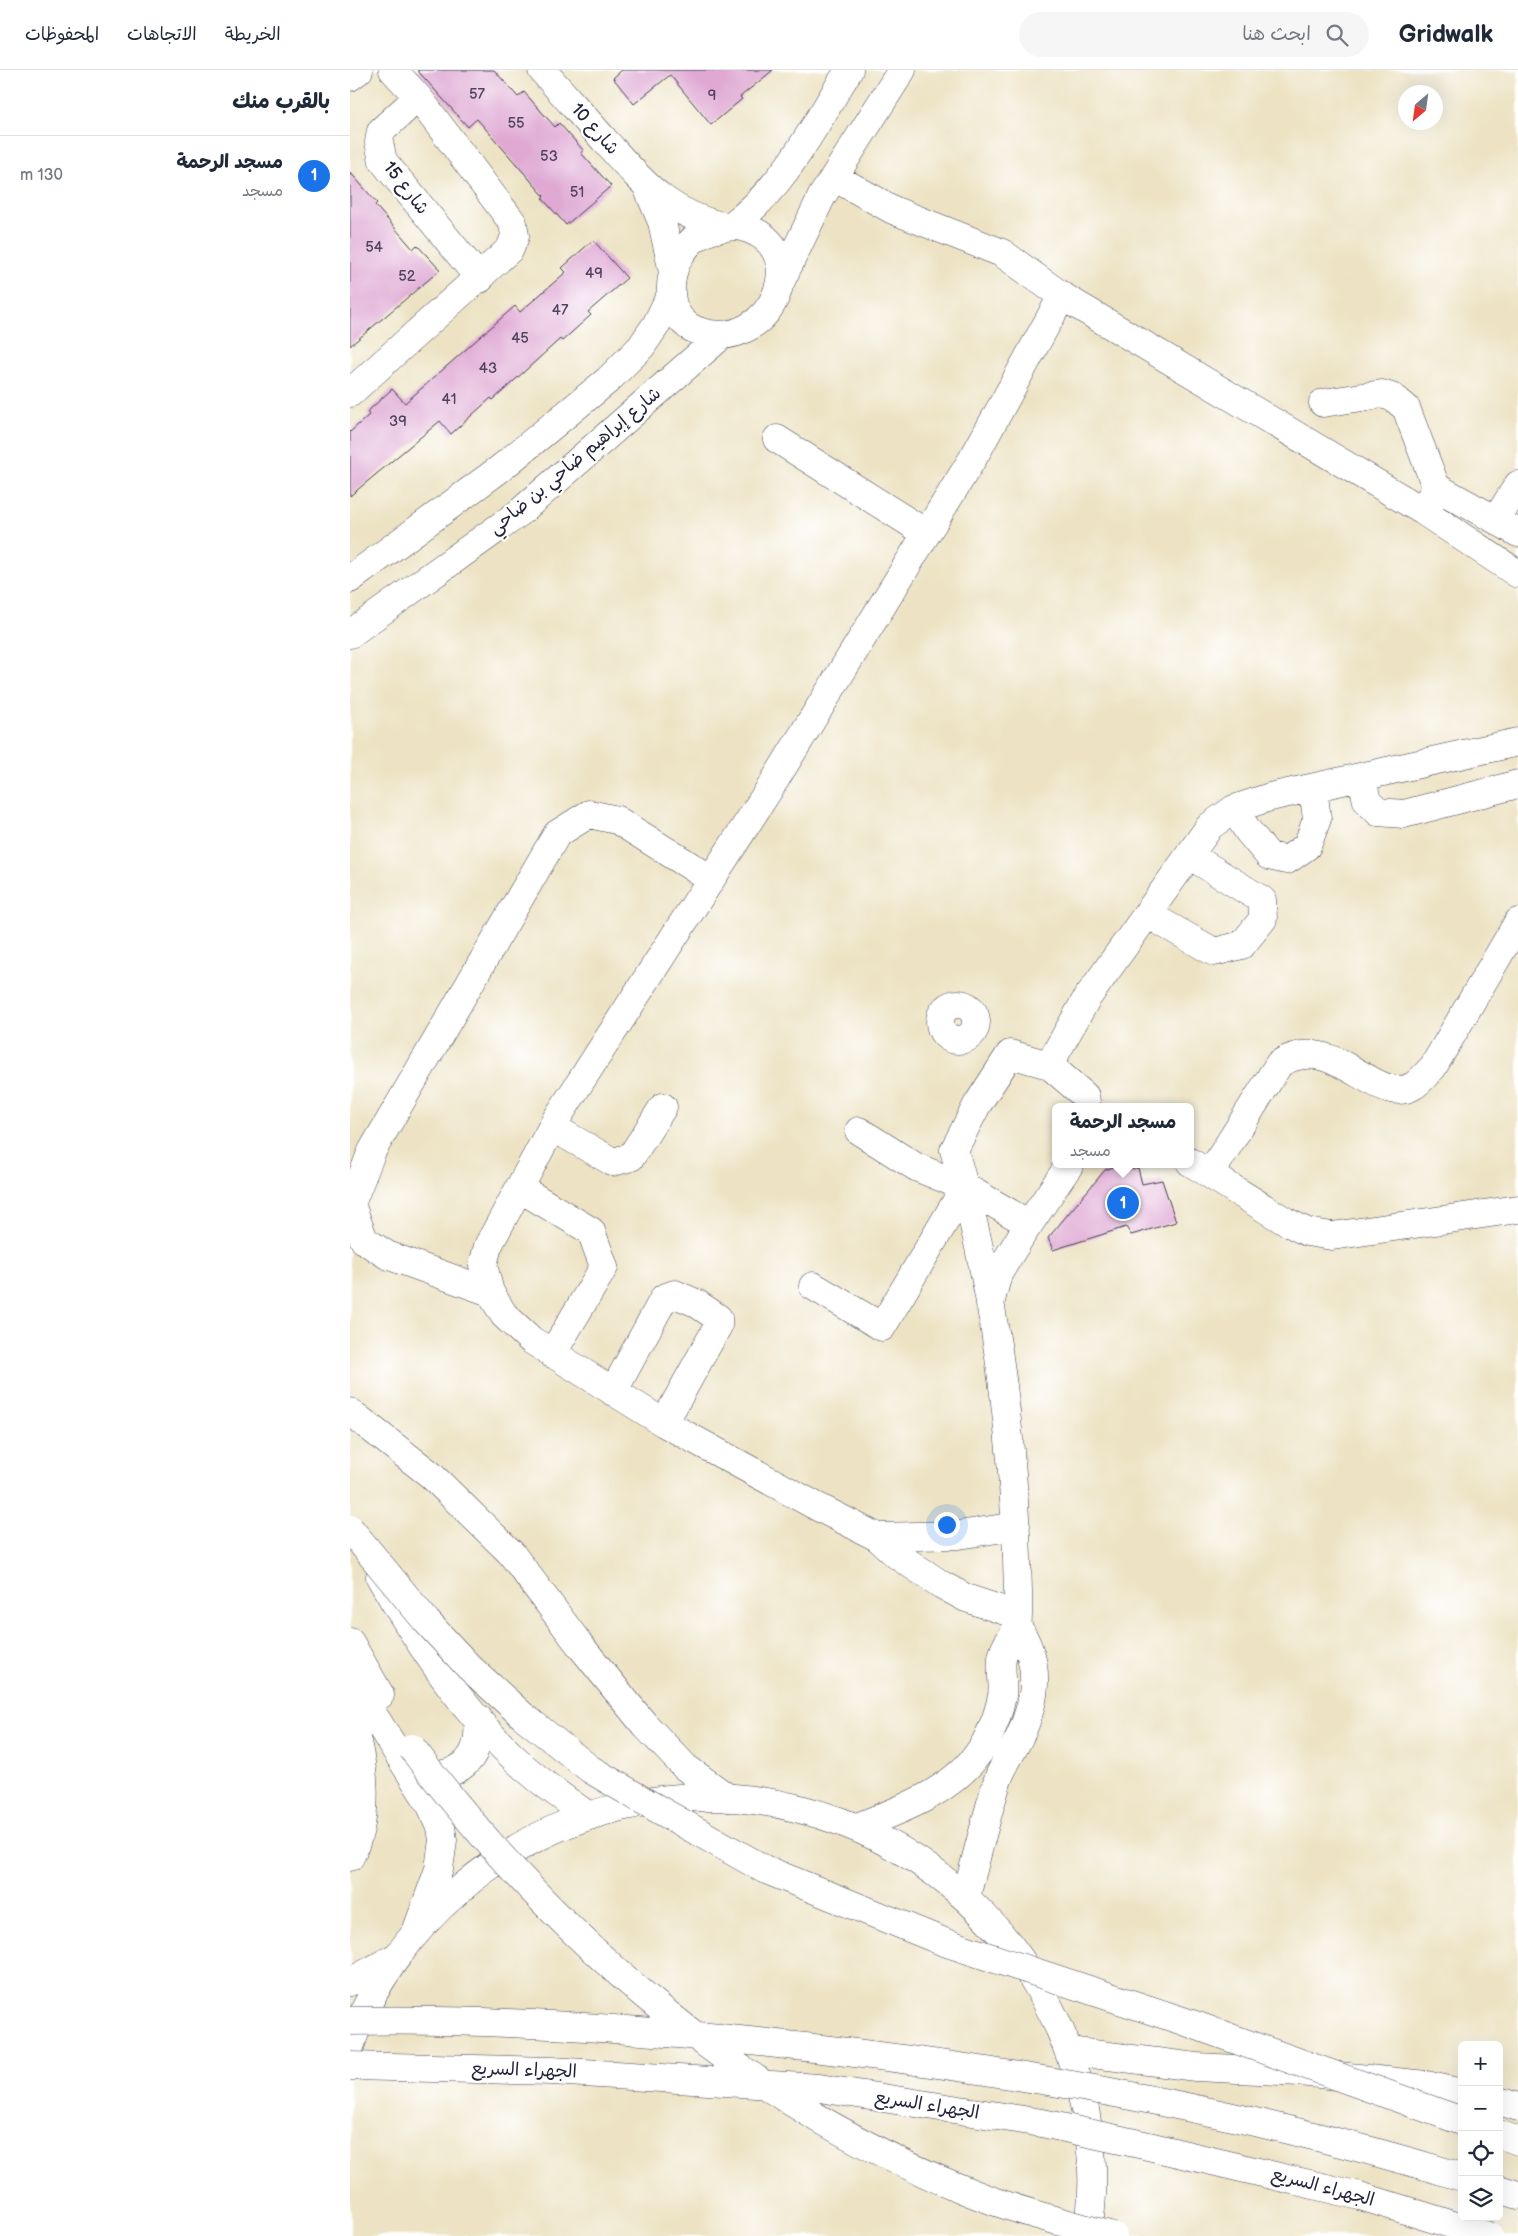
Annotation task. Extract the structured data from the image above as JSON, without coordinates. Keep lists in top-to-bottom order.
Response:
{
  "streets": {
    "main road": [
      "شارع 10",
      "شارع 15",
      "شارع إبراهيم ضاحي بن ضاحي",
      "الجهراء السريع"
    ]
  },
  "crossings": [
    ["شارع 10", "شارع إبراهيم ضاحي بن ضاحي"]
  ],
  "house_numbers": [
    "57",
    "9",
    "55",
    "53",
    "51",
    "54",
    "49",
    "52",
    "47",
    "45",
    "43",
    "41",
    "39"
  ],
  "north": "bottom left",
  "page": {
    "header": "Gridwalk",
    "search": "ابحث هنا",
    "nav": ["الخريطة", "الاتجاهات", "المحفوظات"],
    "heading": "بالقرب منك",
    "list": [
      {
        "mark": "1",
        "name": "مسجد الرحمة",
        "note": "مسجد",
        "value": "130 m"
      }
    ],
    "popup": ["مسجد الرحمة", "مسجد"],
    "pins": "1",
    "map_buttons": ["+", "−"]
  }
}
